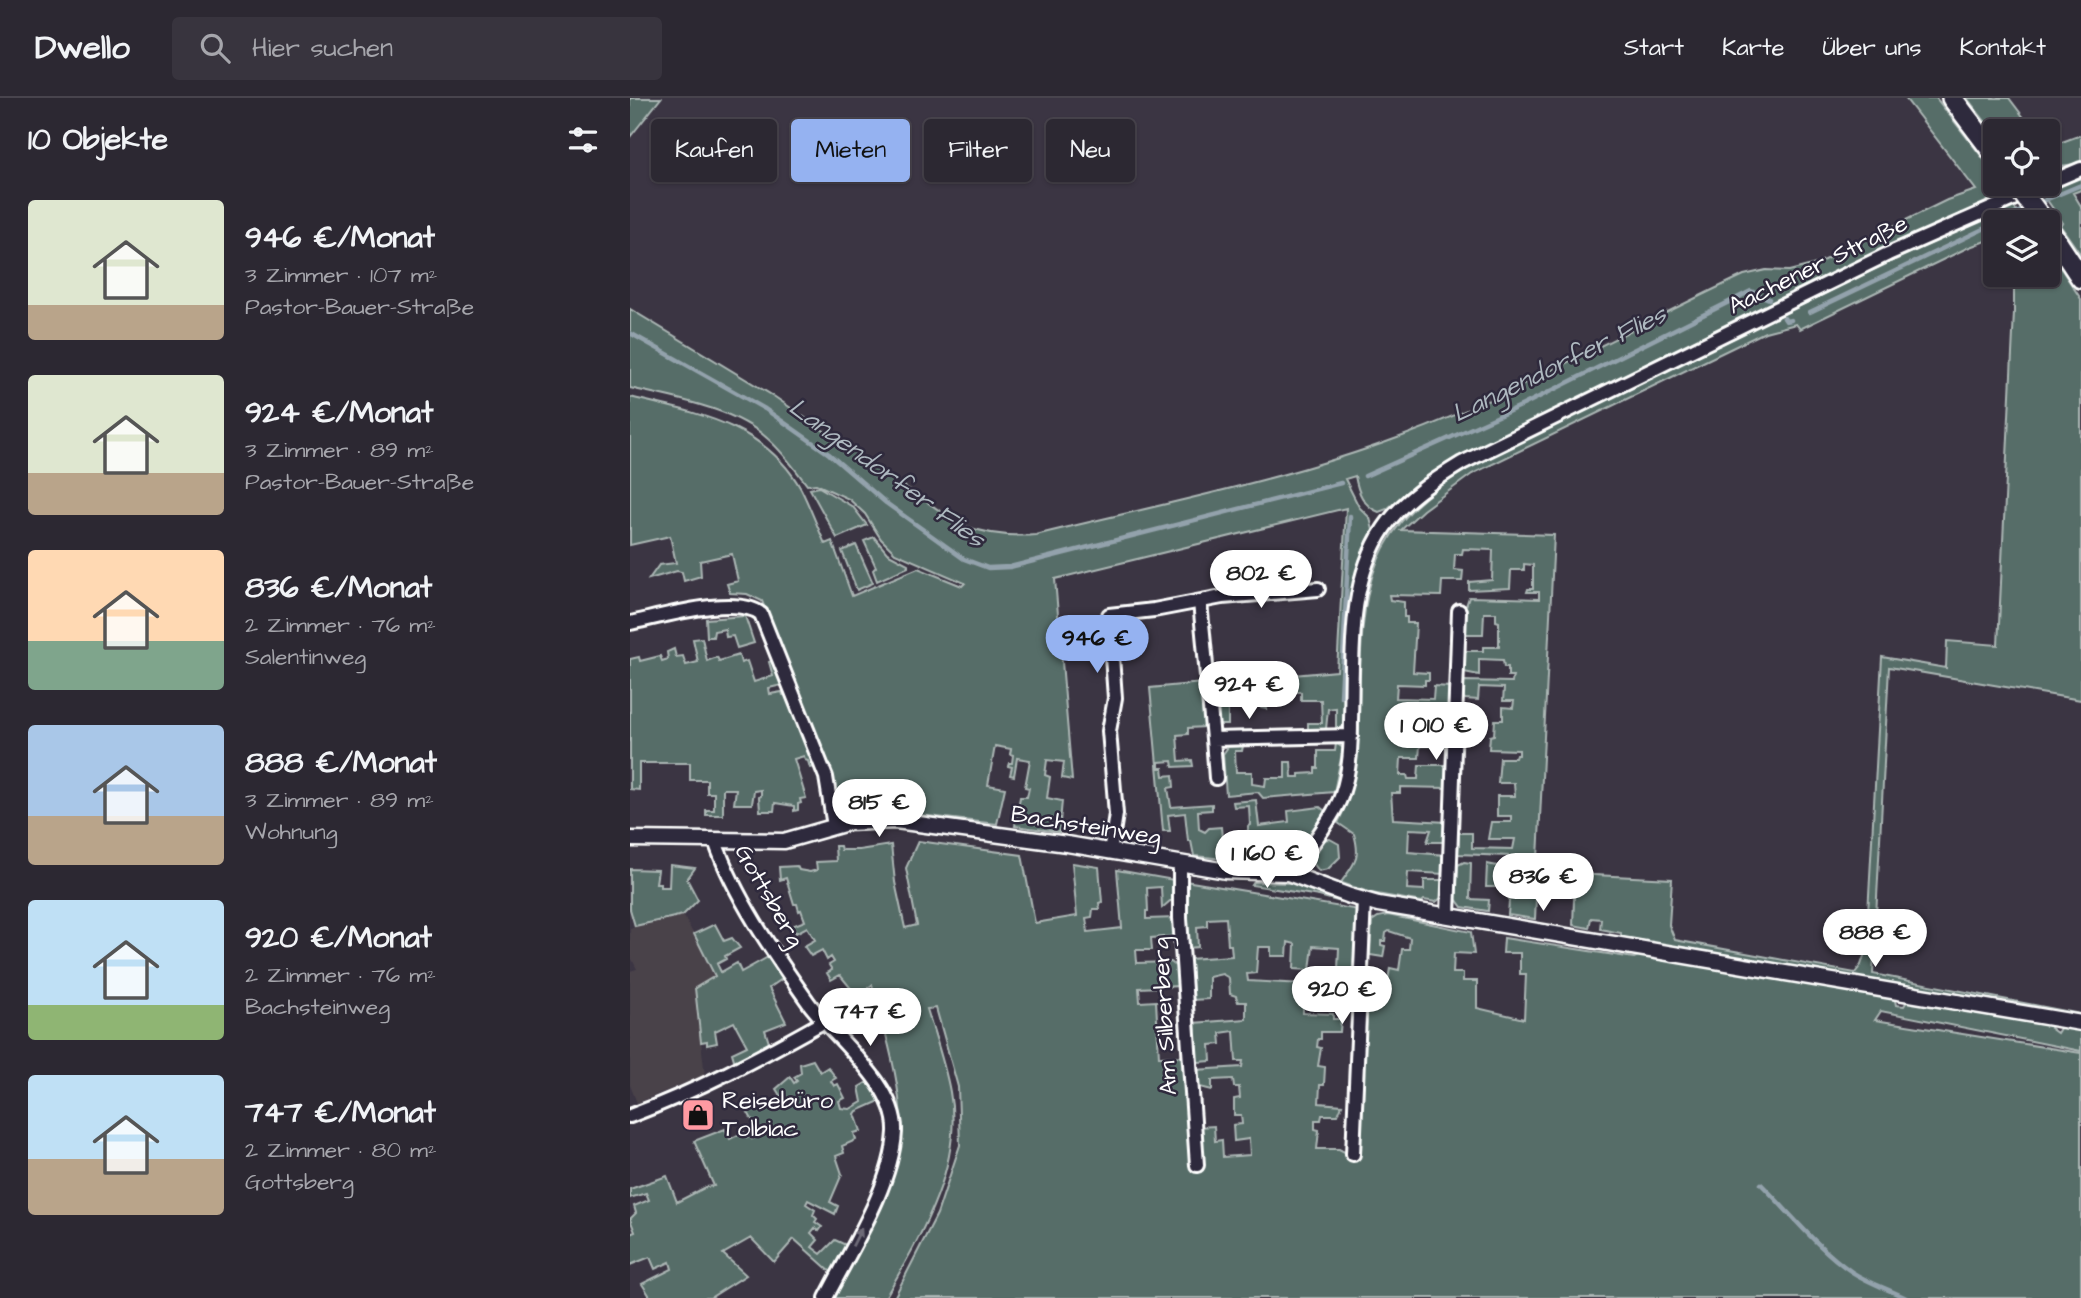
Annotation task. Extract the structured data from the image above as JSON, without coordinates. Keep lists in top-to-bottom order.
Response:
{
  "streets": {
    "street": [
      "Aachener Straße",
      "Bachsteinweg",
      "Gottsberg",
      "Am Silberberg"
    ]
  },
  "crossings": [
    ["Aachener Straße", "Bachsteinweg"],
    ["Bachsteinweg", "Gottsberg"],
    ["Bachsteinweg", "Am Silberberg"]
  ],
  "one_way": ["Gottsberg"],
  "water": ["Langendorfer Flies"],
  "places": {
    "shop": ["Reisebüro Tolbiac"]
  },
  "page": {
    "header": "Dwello",
    "search": "Hier suchen",
    "nav": [
      "Start",
      "Karte",
      "Über uns",
      "Kontakt"
    ],
    "heading": "10 Objekte",
    "chip": [
      "Kaufen",
      "Mieten",
      "Filter",
      "Neu"
    ],
    "list": [
      {
        "name": "946 €/Monat",
        "note": "3 Zimmer · 107 m² · Pastor-Bauer-Straße"
      },
      {
        "name": "924 €/Monat",
        "note": "3 Zimmer · 89 m² · Pastor-Bauer-Straße"
      },
      {
        "name": "836 €/Monat",
        "note": "2 Zimmer · 76 m² · Salentinweg"
      },
      {
        "name": "888 €/Monat",
        "note": "3 Zimmer · 89 m² · Wohnung"
      },
      {
        "name": "920 €/Monat",
        "note": "2 Zimmer · 76 m² · Bachsteinweg"
      },
      {
        "name": "747 €/Monat",
        "note": "2 Zimmer · 80 m² · Gottsberg"
      }
    ],
    "price": [
      "802 €",
      "946 €",
      "924 €",
      "1 010 €",
      "815 €",
      "1 160 €",
      "836 €",
      "888 €",
      "920 €",
      "747 €"
    ]
  }
}
